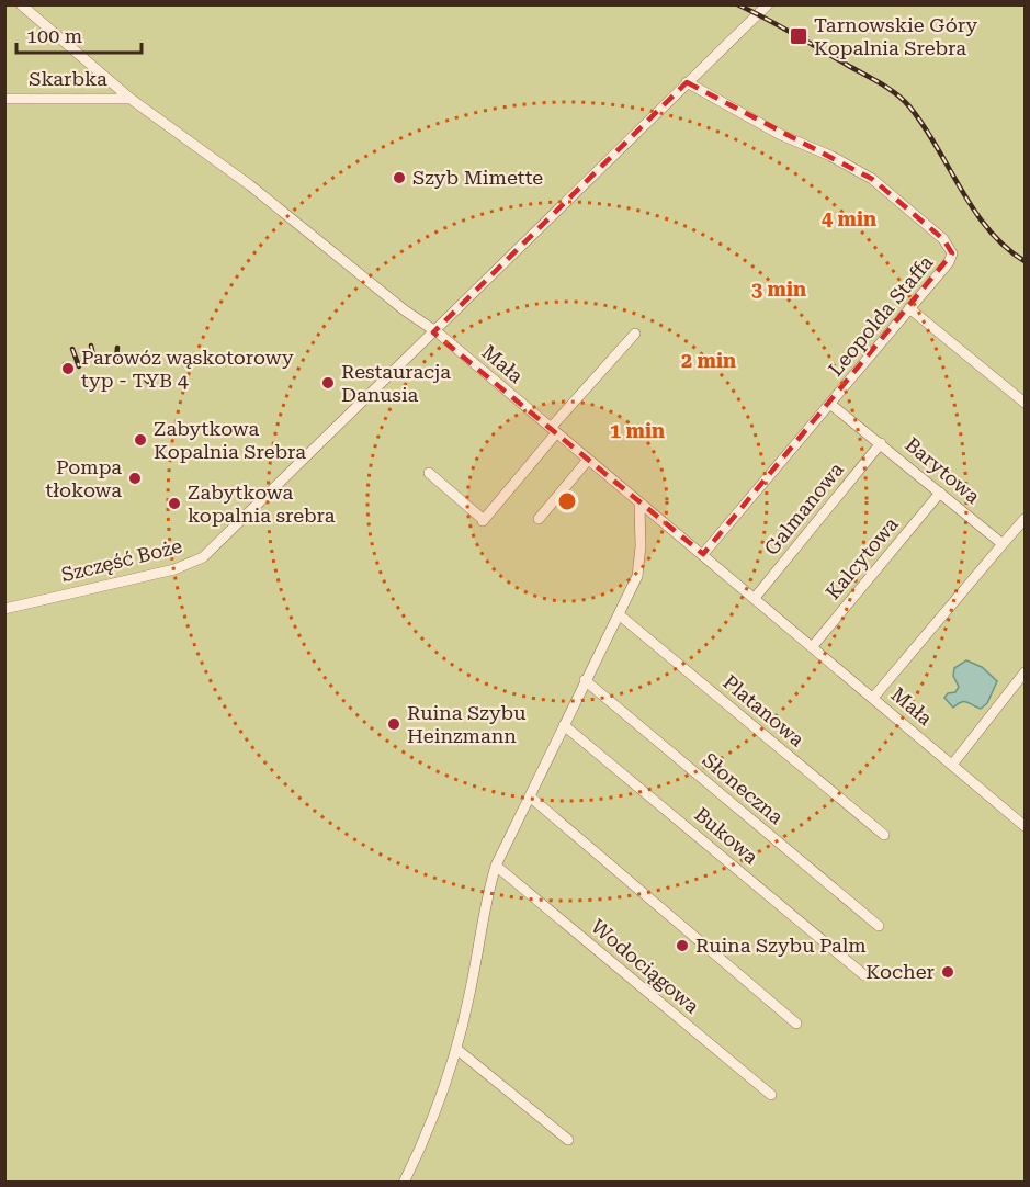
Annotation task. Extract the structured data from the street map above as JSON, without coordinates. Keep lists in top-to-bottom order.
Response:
{
  "streets": {
    "street": [
      "Skarbka",
      "Leopolda Staffa",
      "Mała",
      "Barytowa",
      "Galmanowa",
      "Kalcytowa",
      "Szczęść Boże",
      "Platanowa",
      "Słoneczna",
      "Bukowa",
      "Wodociągowa"
    ]
  },
  "crossings": [
    ["Skarbka", "Mała"],
    ["Leopolda Staffa", "Mała"],
    ["Leopolda Staffa", "Barytowa"],
    ["Mała", "Galmanowa"],
    ["Mała", "Kalcytowa"],
    ["Mała", "Szczęść Boże"],
    ["Barytowa", "Galmanowa"],
    ["Barytowa", "Kalcytowa"]
  ],
  "places": {
    "transit": ["Tarnowskie Góry Kopalnia Srebra"],
    "other": [
      "Szyb Mimette",
      "Parowóz wąskotorowy typ - TYB 4",
      "Restauracja Danusia",
      "Zabytkowa Kopalnia Srebra",
      "Pompa tłokowa",
      "Zabytkowa kopalnia srebra",
      "Ruina Szybu Heinzmann",
      "Ruina Szybu Palm",
      "Kocher"
    ]
  },
  "scale_bar": "100 m",
  "rings": [
    "4 min",
    "3 min",
    "2 min",
    "1 min"
  ]
}
